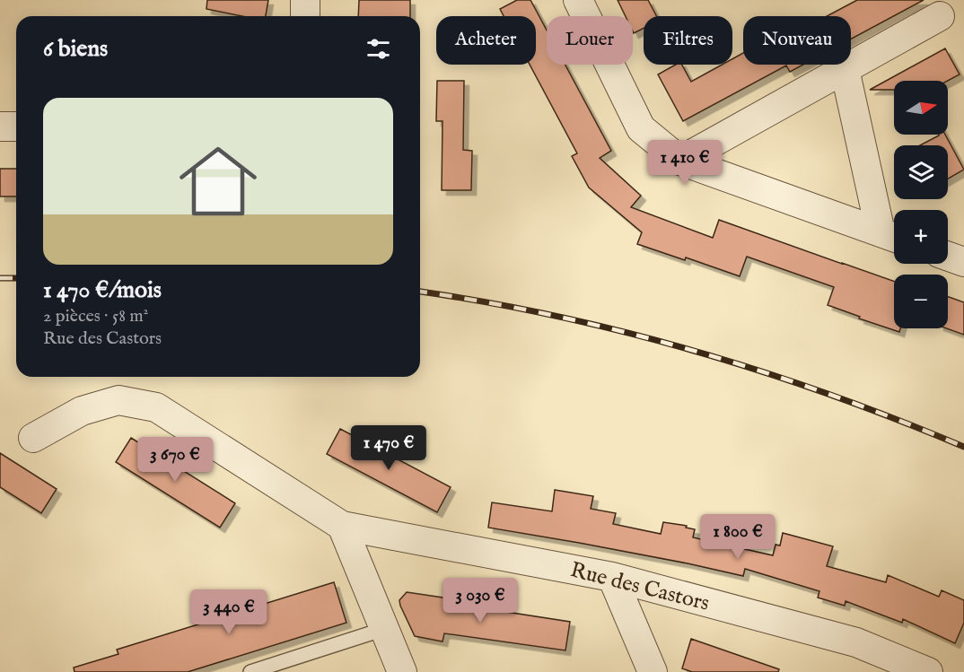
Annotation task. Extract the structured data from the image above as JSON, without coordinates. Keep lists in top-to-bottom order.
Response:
{
  "streets": {
    "street": ["Rue des Castors"]
  },
  "north": "right",
  "page": {
    "chip": [
      "Acheter",
      "Louer",
      "Filtres",
      "Nouveau"
    ],
    "heading": "6 biens",
    "map_buttons": ["+", "−"],
    "list": [
      {
        "name": "1 470 €/mois",
        "note": "2 pièces · 58 m² · Rue des Castors"
      }
    ],
    "price": [
      "1 410 €",
      "1 470 €",
      "3 670 €",
      "1 800 €",
      "3 030 €",
      "3 440 €"
    ]
  }
}
